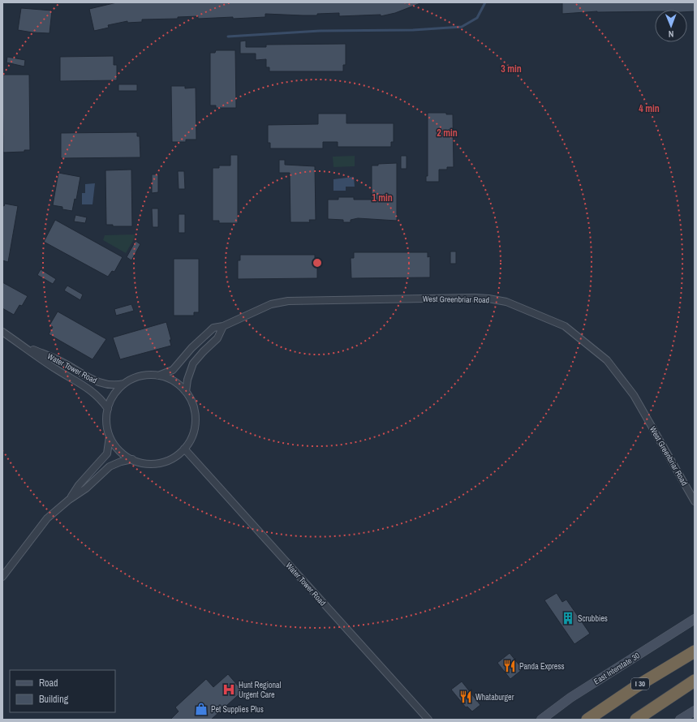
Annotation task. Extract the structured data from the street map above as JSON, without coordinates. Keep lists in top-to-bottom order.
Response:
{
  "streets": {
    "highway": ["I 30"],
    "main road": ["East Interstate 30"],
    "street": ["West Greenbriar Road", "Water Tower Road"]
  },
  "crossings": [
    ["West Greenbriar Road", "Water Tower Road"]
  ],
  "places": {
    "building": ["Scrubbies"],
    "restaurant": ["Panda Express", "Whataburger"],
    "hospital": ["Hunt Regional Urgent Care"],
    "shop": ["Pet Supplies Plus"]
  },
  "legend": ["Road", "Building"],
  "north": "bottom",
  "rings": [
    "3 min",
    "4 min",
    "2 min",
    "1 min"
  ]
}
